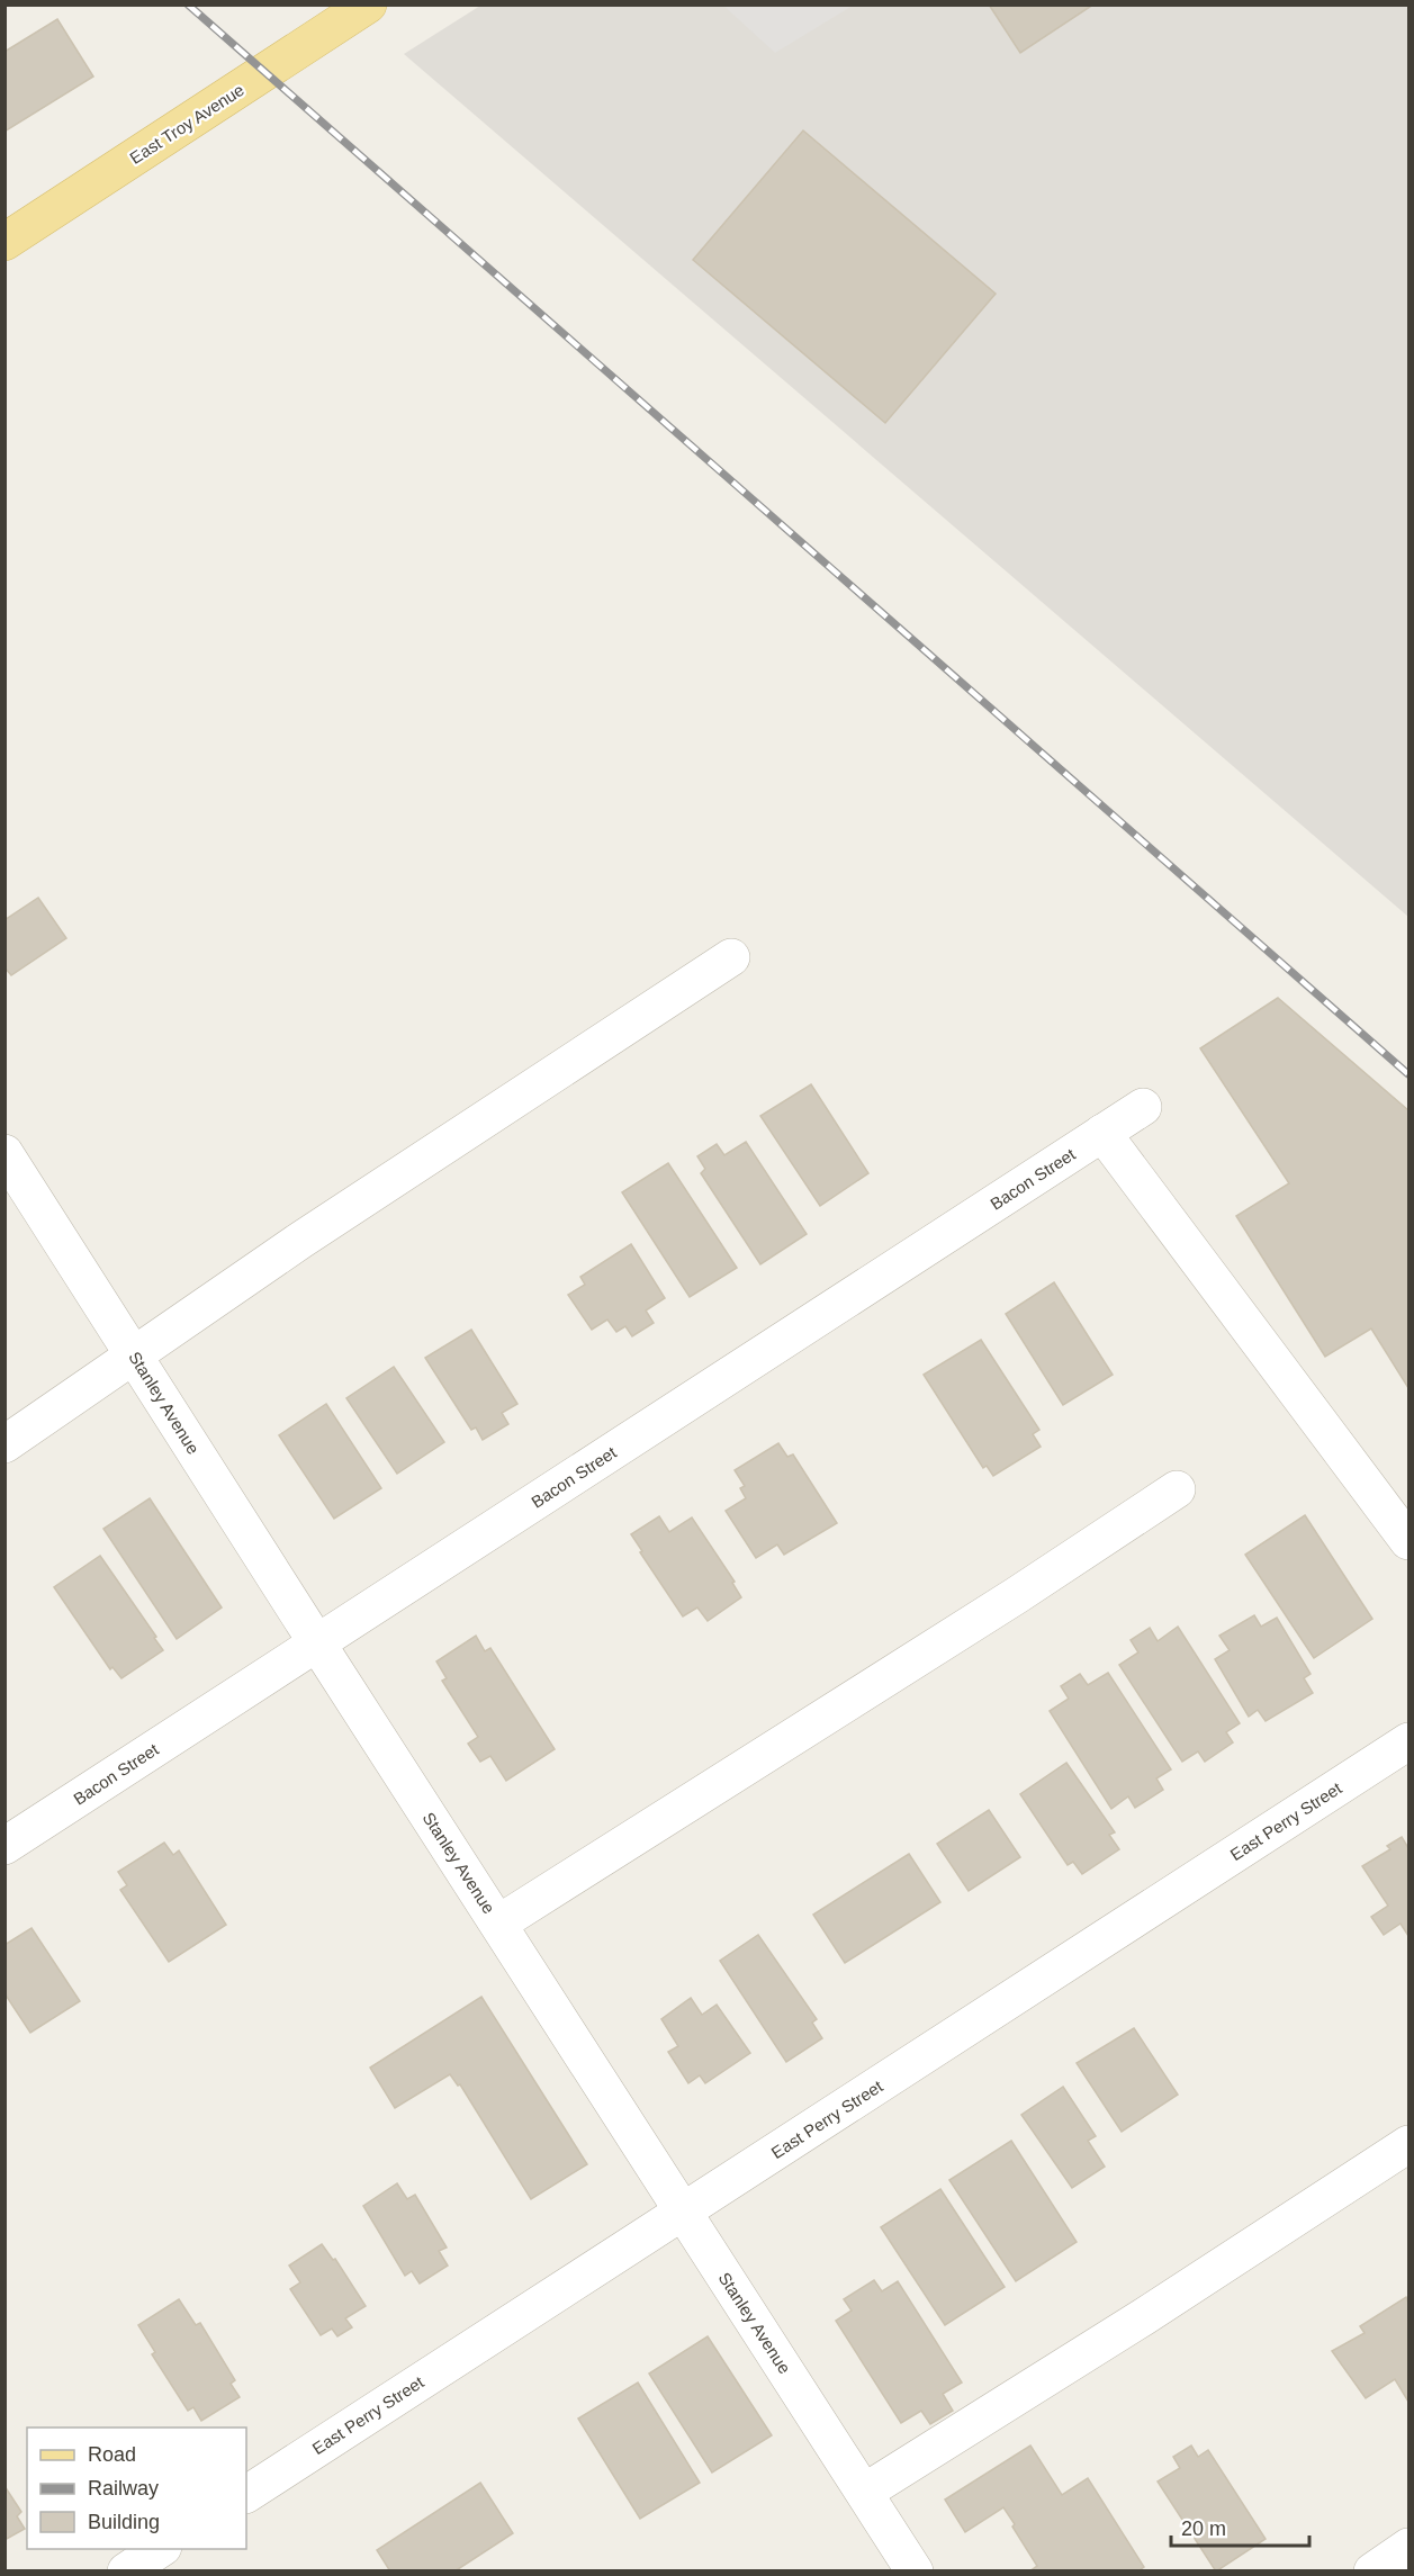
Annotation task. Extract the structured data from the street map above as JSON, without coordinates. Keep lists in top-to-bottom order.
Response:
{
  "streets": {
    "main road": ["East Troy Avenue"],
    "street": ["Bacon Street", "Stanley Avenue", "East Perry Street"]
  },
  "crossings": [
    ["Bacon Street", "Stanley Avenue"],
    ["Stanley Avenue", "East Perry Street"]
  ],
  "legend": ["Road", "Railway", "Building"],
  "scale_bar": "20 m"
}
